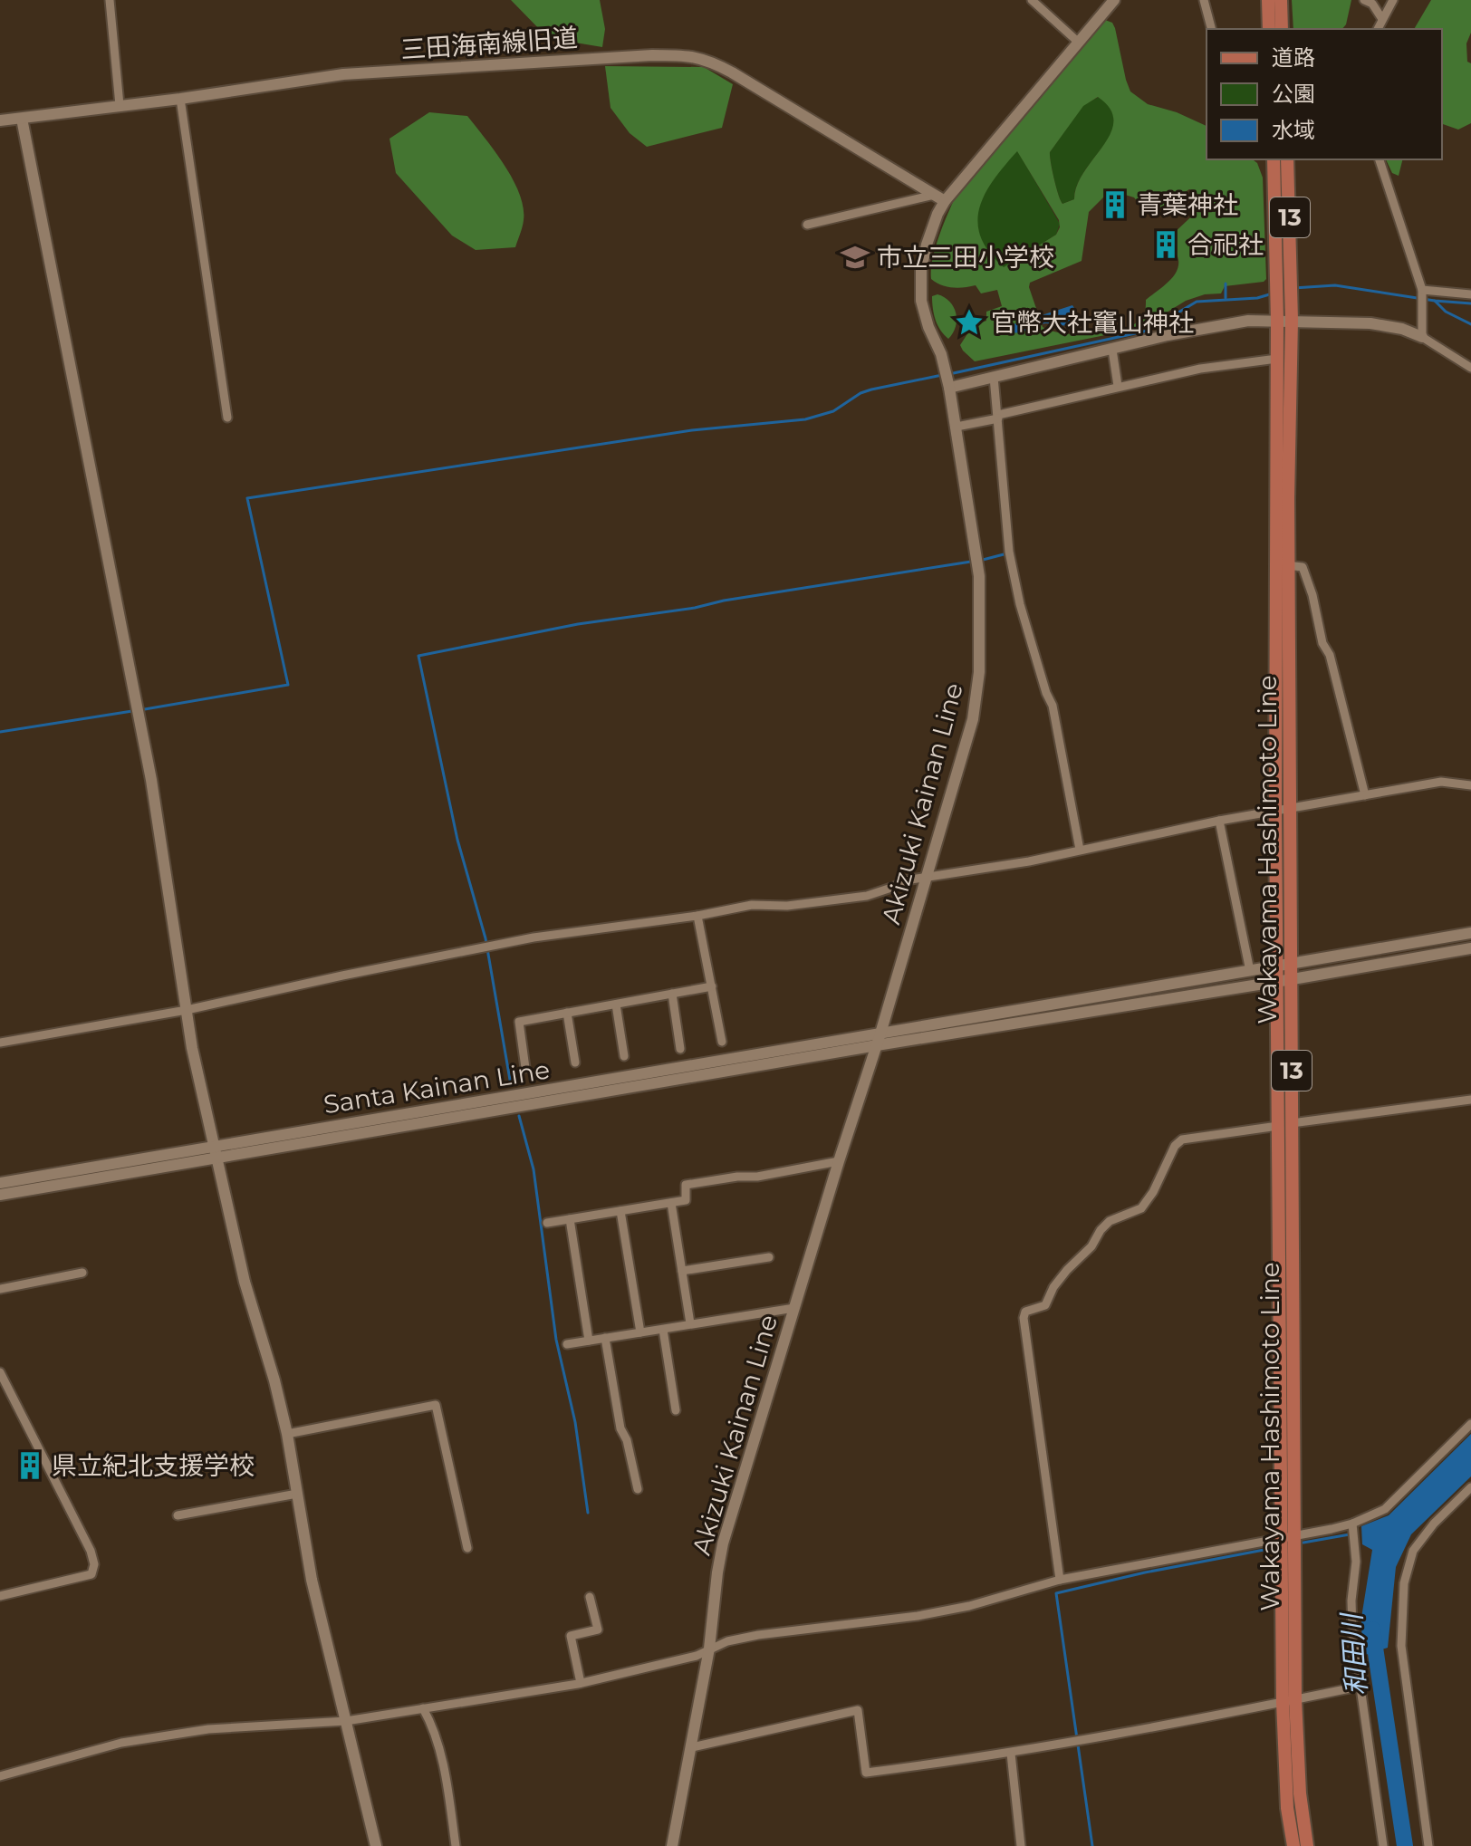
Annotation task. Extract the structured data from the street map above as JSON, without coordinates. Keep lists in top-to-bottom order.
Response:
{
  "streets": {
    "main road": [
      "三田海南線旧道",
      "13",
      "Akizuki Kainan Line",
      "Wakayama Hashimoto Line",
      "Santa Kainan Line"
    ]
  },
  "crossings": [
    ["三田海南線旧道", "Akizuki Kainan Line"],
    ["Akizuki Kainan Line", "Santa Kainan Line"]
  ],
  "water": ["和田川"],
  "places": {
    "building": ["青葉神社", "合祀社", "県立紀北支援学校"],
    "school or university": ["市立三田小学校"],
    "place": ["官幣大社竃山神社"]
  },
  "legend": ["道路", "公園", "水域"]
}
